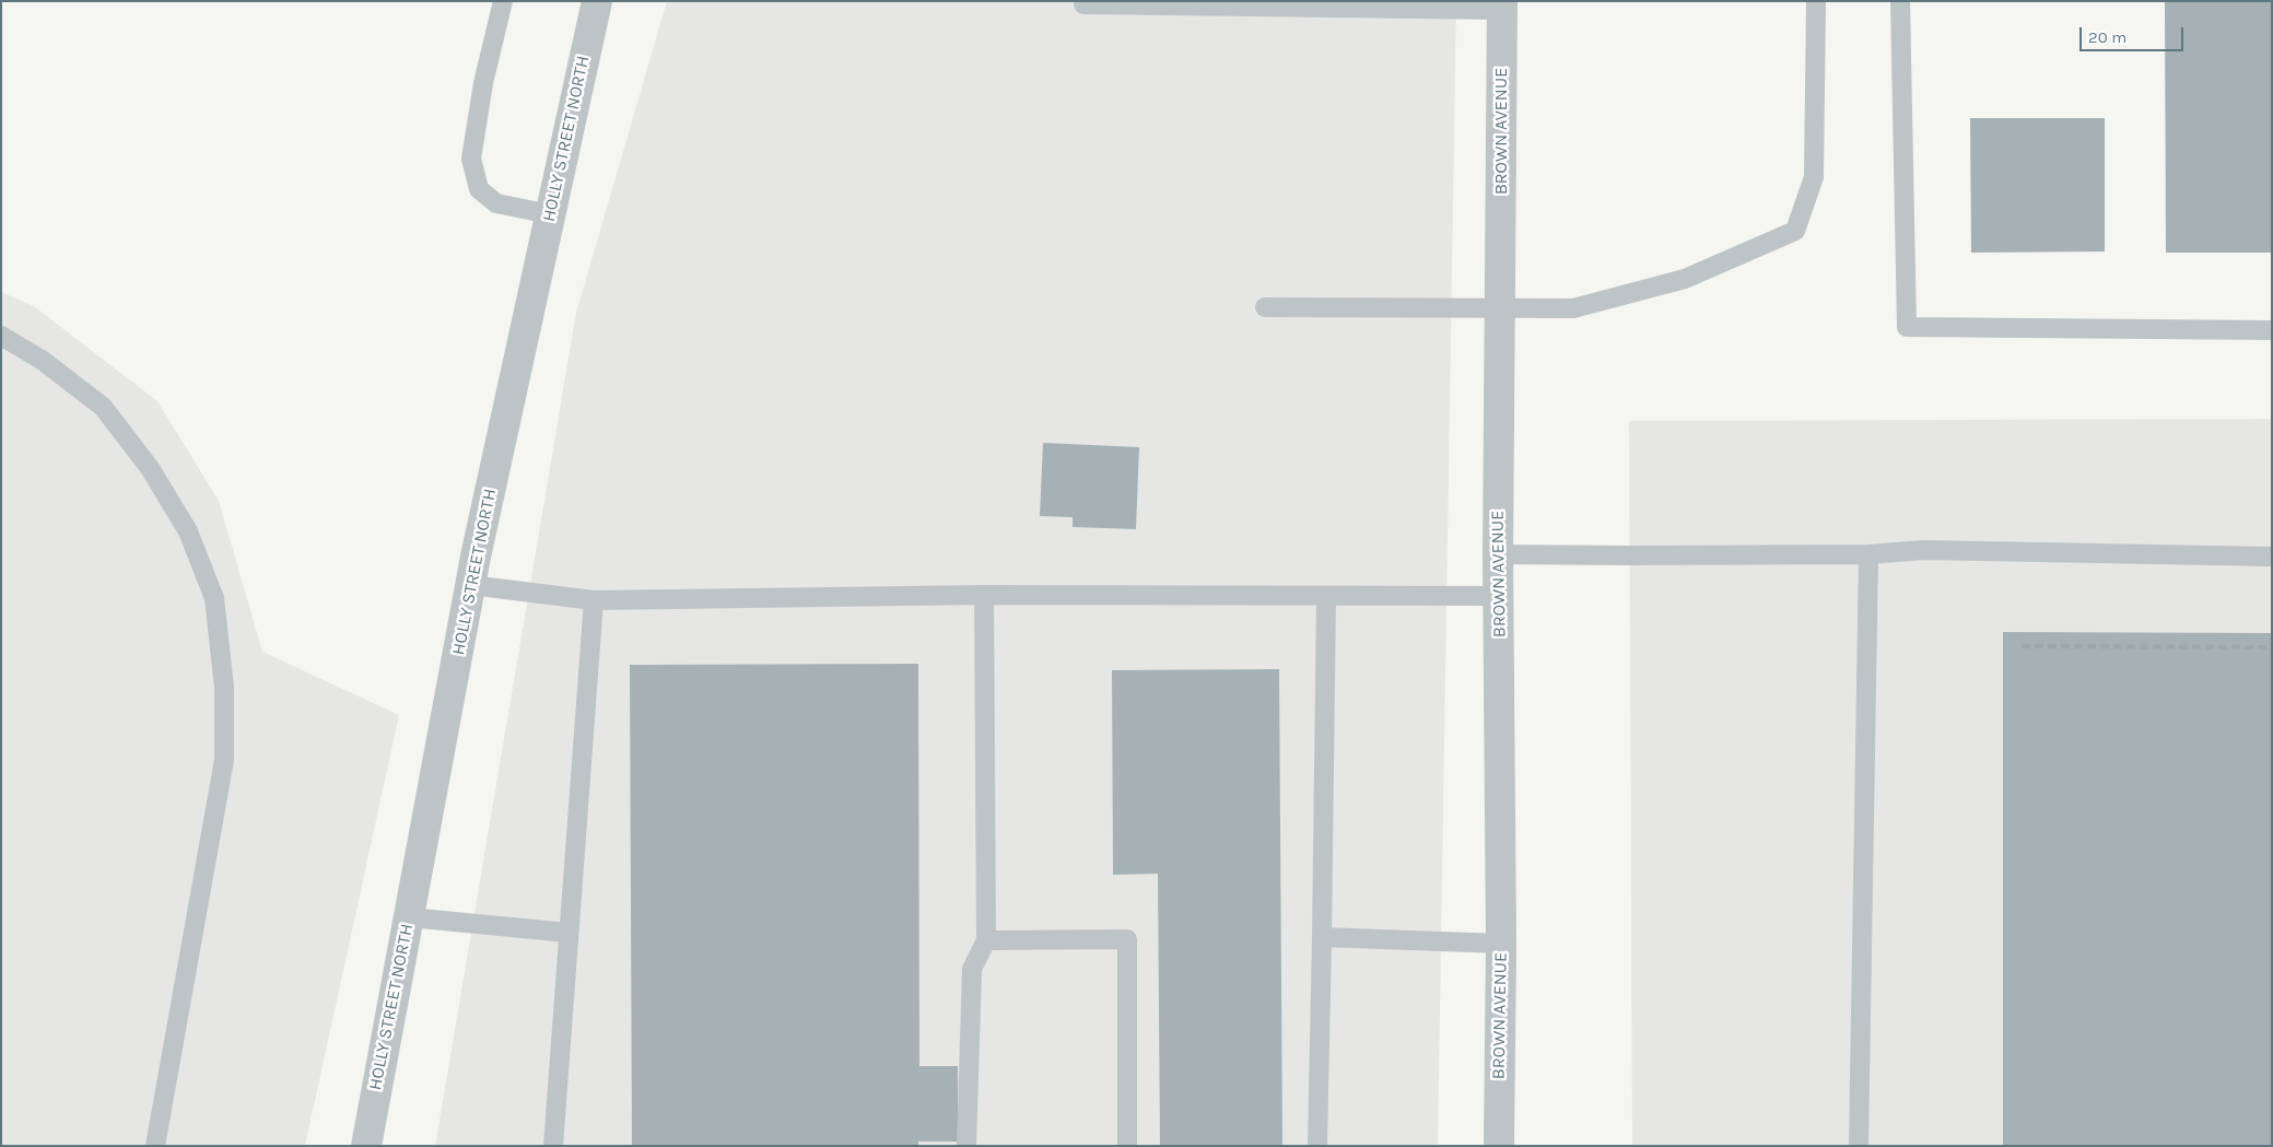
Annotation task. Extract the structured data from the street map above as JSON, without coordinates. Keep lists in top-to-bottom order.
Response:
{
  "streets": {
    "street": ["BROWN AVENUE", "HOLLY STREET NORTH"]
  },
  "scale_bar": "20 m"
}
